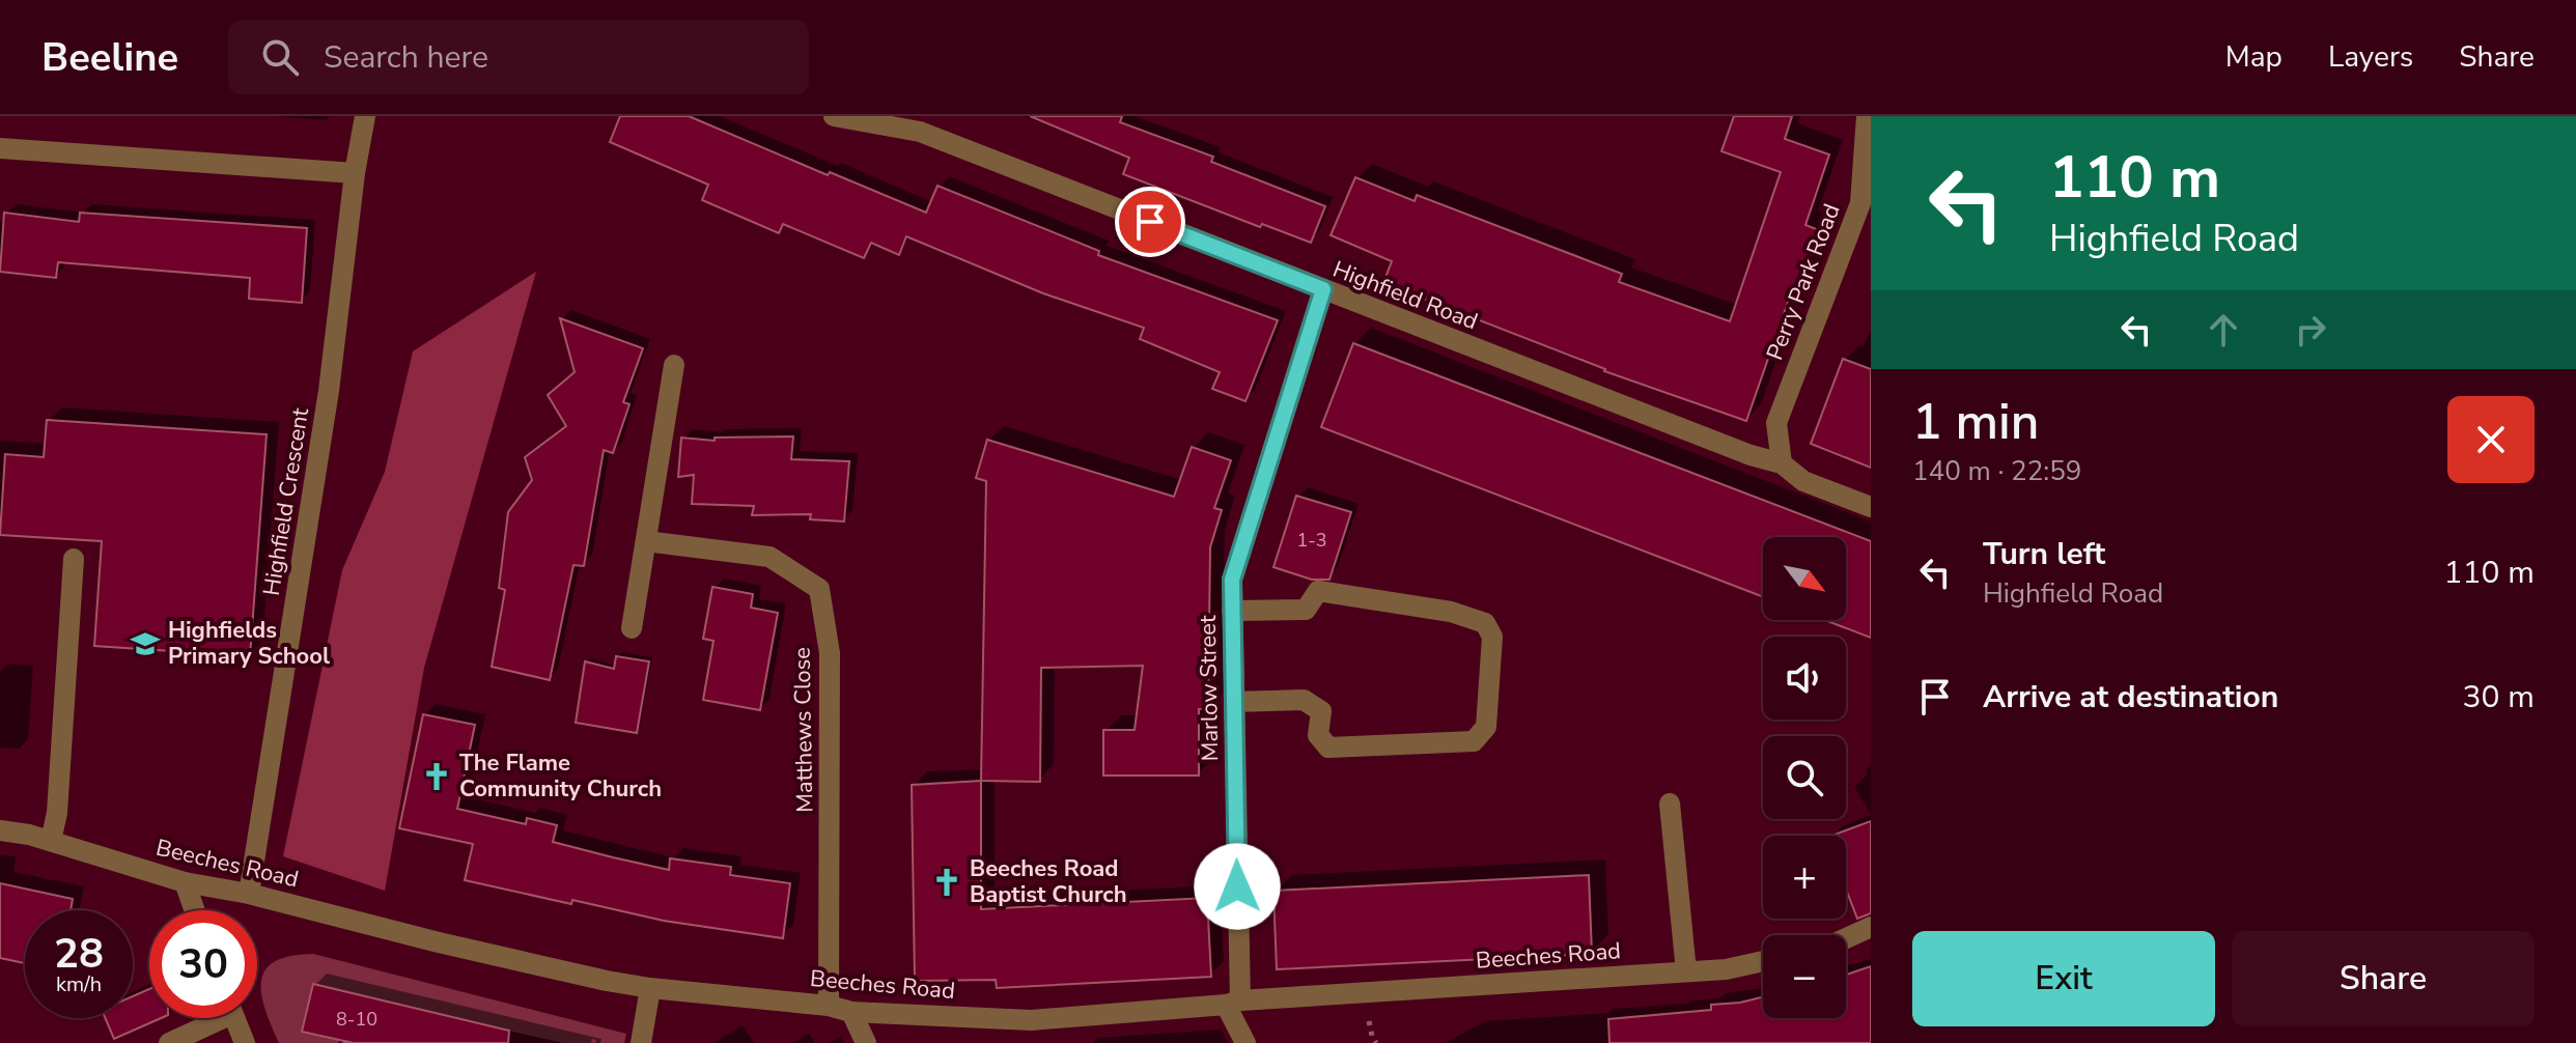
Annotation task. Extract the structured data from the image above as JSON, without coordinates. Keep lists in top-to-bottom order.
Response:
{
  "streets": {
    "street": [
      "Perry Park Road",
      "Highfield Road",
      "Highfield Crescent",
      "Marlow Street",
      "Matthews Close",
      "Beeches Road"
    ]
  },
  "crossings": [
    ["Perry Park Road", "Highfield Road"],
    ["Highfield Road", "Marlow Street"],
    ["Highfield Crescent", "Beeches Road"],
    ["Marlow Street", "Beeches Road"],
    ["Matthews Close", "Beeches Road"]
  ],
  "places": {
    "school or university": ["Highfields Primary School"],
    "church": ["The Flame Community Church", "Beeches Road Baptist Church"]
  },
  "house_numbers": ["1-3", "8-10"],
  "north": "bottom right",
  "page": {
    "header": "Beeline",
    "search": "Search here",
    "nav": ["Map", "Layers", "Share"],
    "turn": ["110 m", "Highfield Road"],
    "heading": ["1 min", "140 m · 22:59"],
    "list": [
      {
        "name": "Turn left",
        "note": "Highfield Road",
        "value": "110 m"
      },
      {
        "name": "Arrive at destination",
        "value": "30 m"
      }
    ],
    "map_buttons": ["+", "−"],
    "speed": "28 km/h",
    "limit": "30",
    "buttons": ["Exit", "Share"]
  }
}
